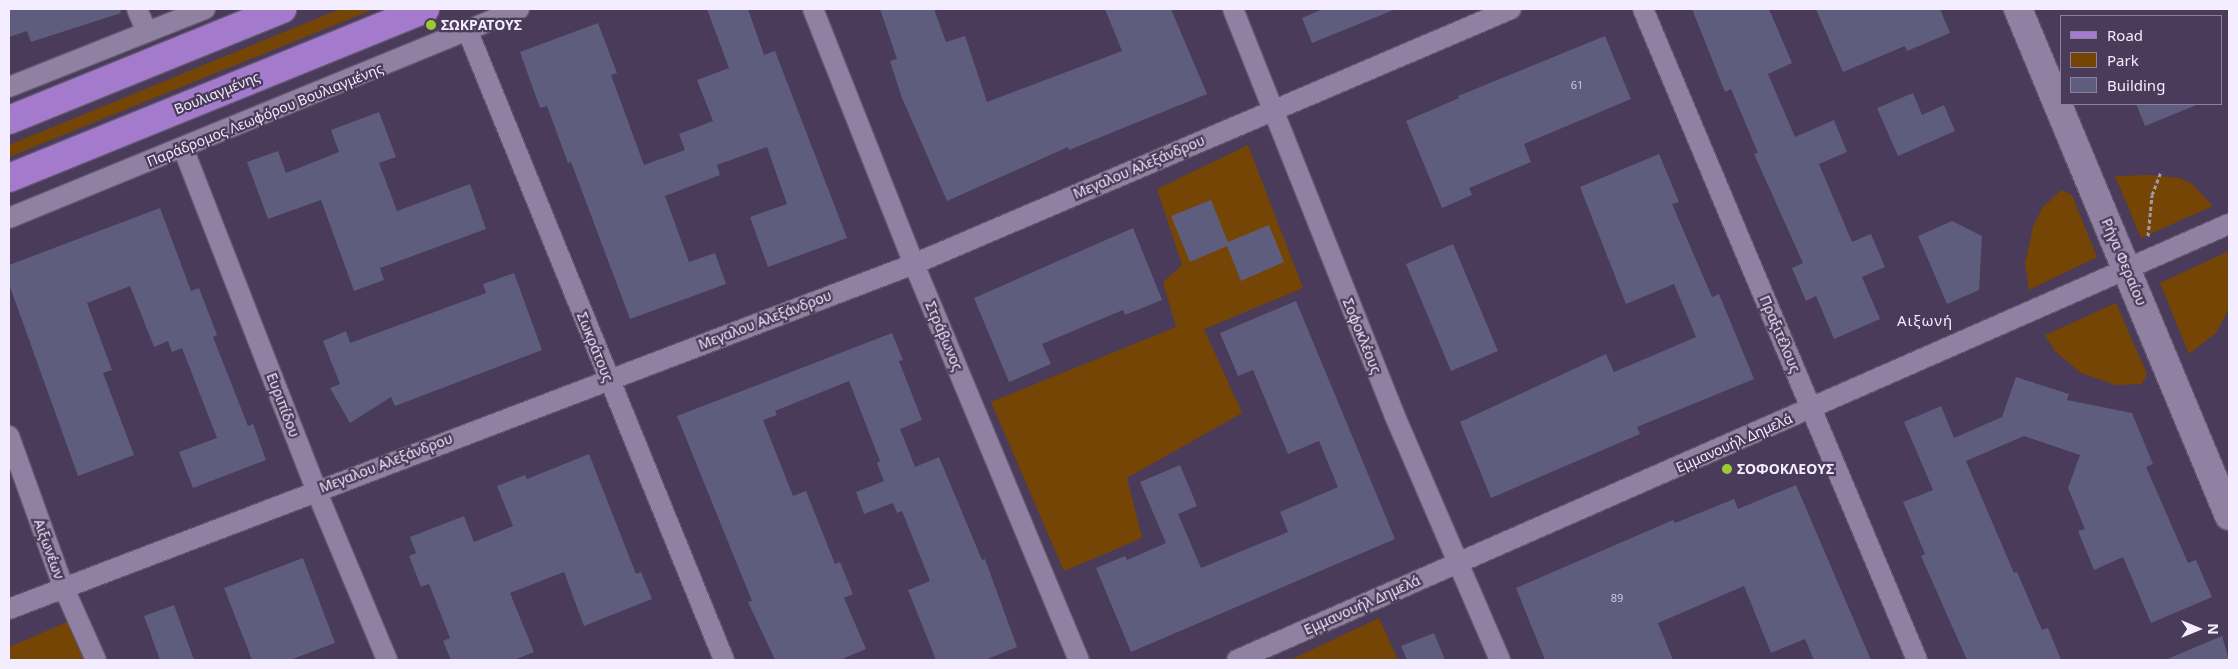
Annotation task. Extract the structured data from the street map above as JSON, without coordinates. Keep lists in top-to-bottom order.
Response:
{
  "streets": {
    "main road": ["Βουλιαγμένης"],
    "street": [
      "Παράδρομος Λεωφόρου Βουλιαγμένης",
      "Μεγαλου Αλεξάνδρου",
      "Ρήγα Φεραίου",
      "Πραξιτέλους",
      "Στράβωνος",
      "Σοφοκλέους",
      "Σωκράτους",
      "Ευριπίδου",
      "Εμμανουήλ Δημελά",
      "Αιξωνέων"
    ]
  },
  "crossings": [
    ["Παράδρομος Λεωφόρου Βουλιαγμένης", "Σωκράτους"],
    ["Παράδρομος Λεωφόρου Βουλιαγμένης", "Ευριπίδου"],
    ["Μεγαλου Αλεξάνδρου", "Στράβωνος"],
    ["Μεγαλου Αλεξάνδρου", "Σοφοκλέους"],
    ["Μεγαλου Αλεξάνδρου", "Σωκράτους"],
    ["Μεγαλου Αλεξάνδρου", "Ευριπίδου"],
    ["Μεγαλου Αλεξάνδρου", "Αιξωνέων"],
    ["Ρήγα Φεραίου", "Εμμανουήλ Δημελά"],
    ["Πραξιτέλους", "Εμμανουήλ Δημελά"],
    ["Σοφοκλέους", "Εμμανουήλ Δημελά"]
  ],
  "districts": ["Αιξωνή"],
  "places": ["ΣΩΚΡΑΤΟΥΣ", "ΣΟΦΟΚΛΕΟΥΣ"],
  "house_numbers": ["61", "89"],
  "legend": ["Road", "Park", "Building"],
  "north": "right"
}
